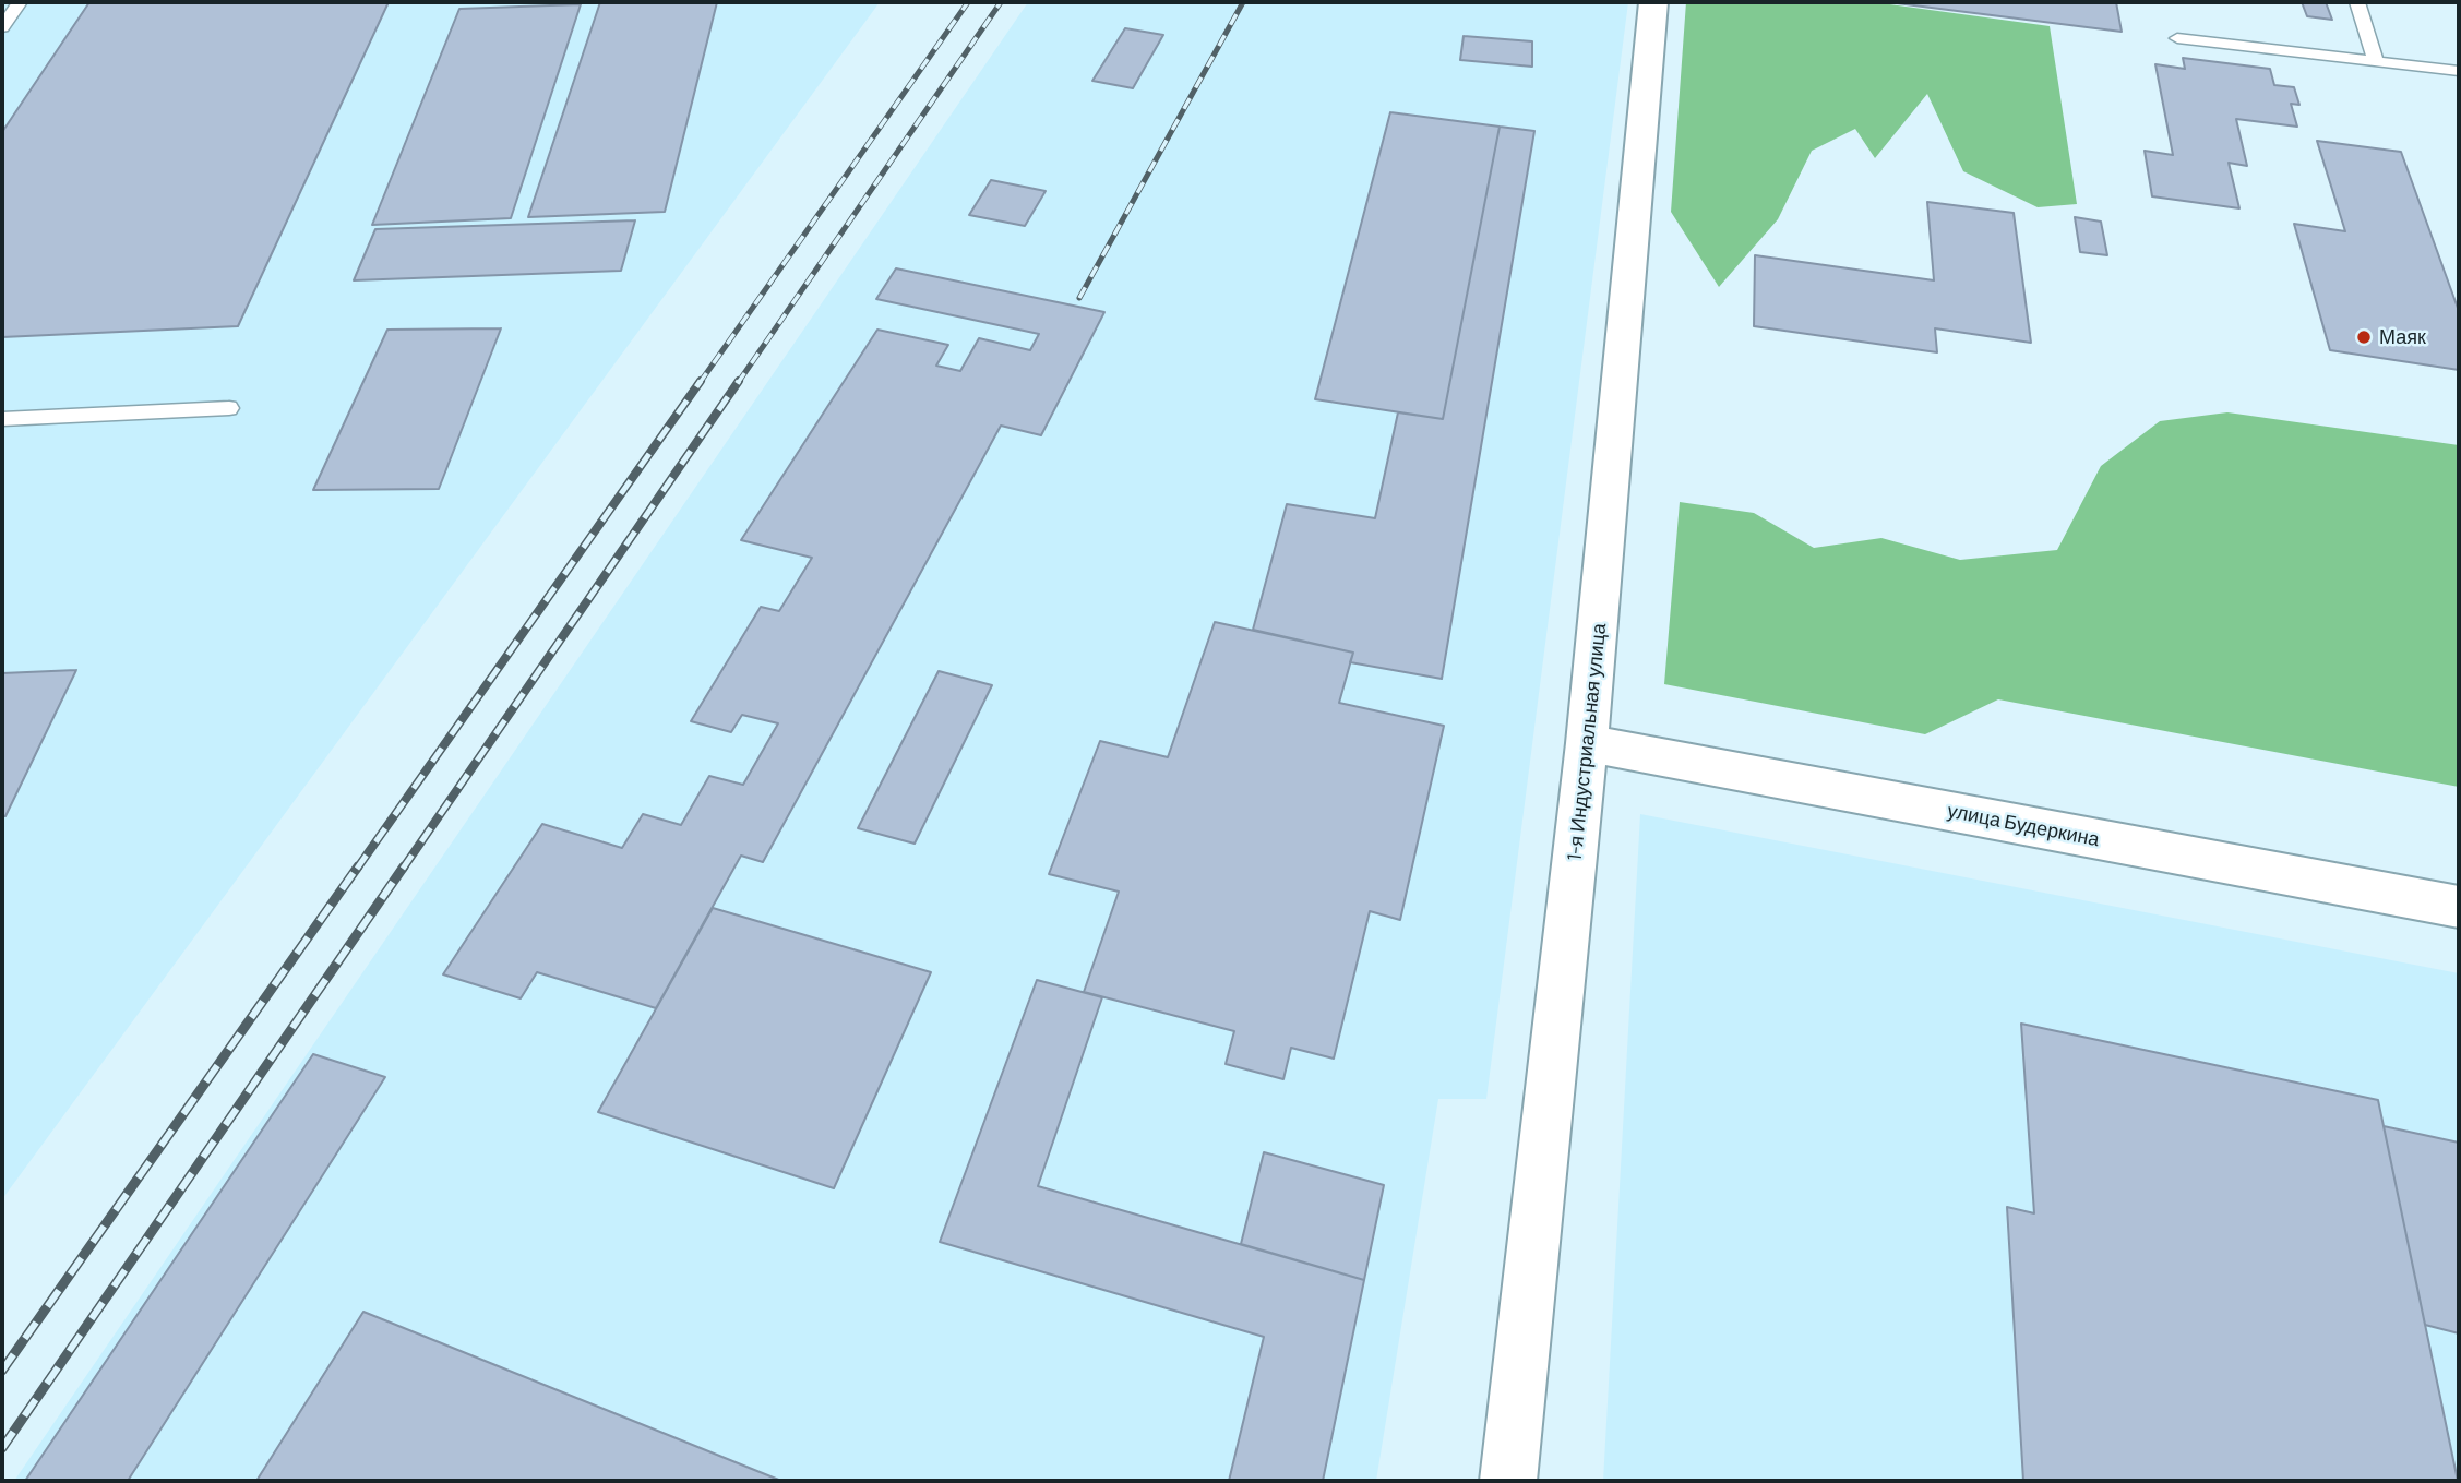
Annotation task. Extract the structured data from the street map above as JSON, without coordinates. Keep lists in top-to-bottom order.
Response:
{
  "streets": {
    "main road": ["1-я Индустриальная улица", "улица Будеркина"]
  },
  "crossings": [
    ["1-я Индустриальная улица", "улица Будеркина"]
  ],
  "places": ["Маяк"]
}
